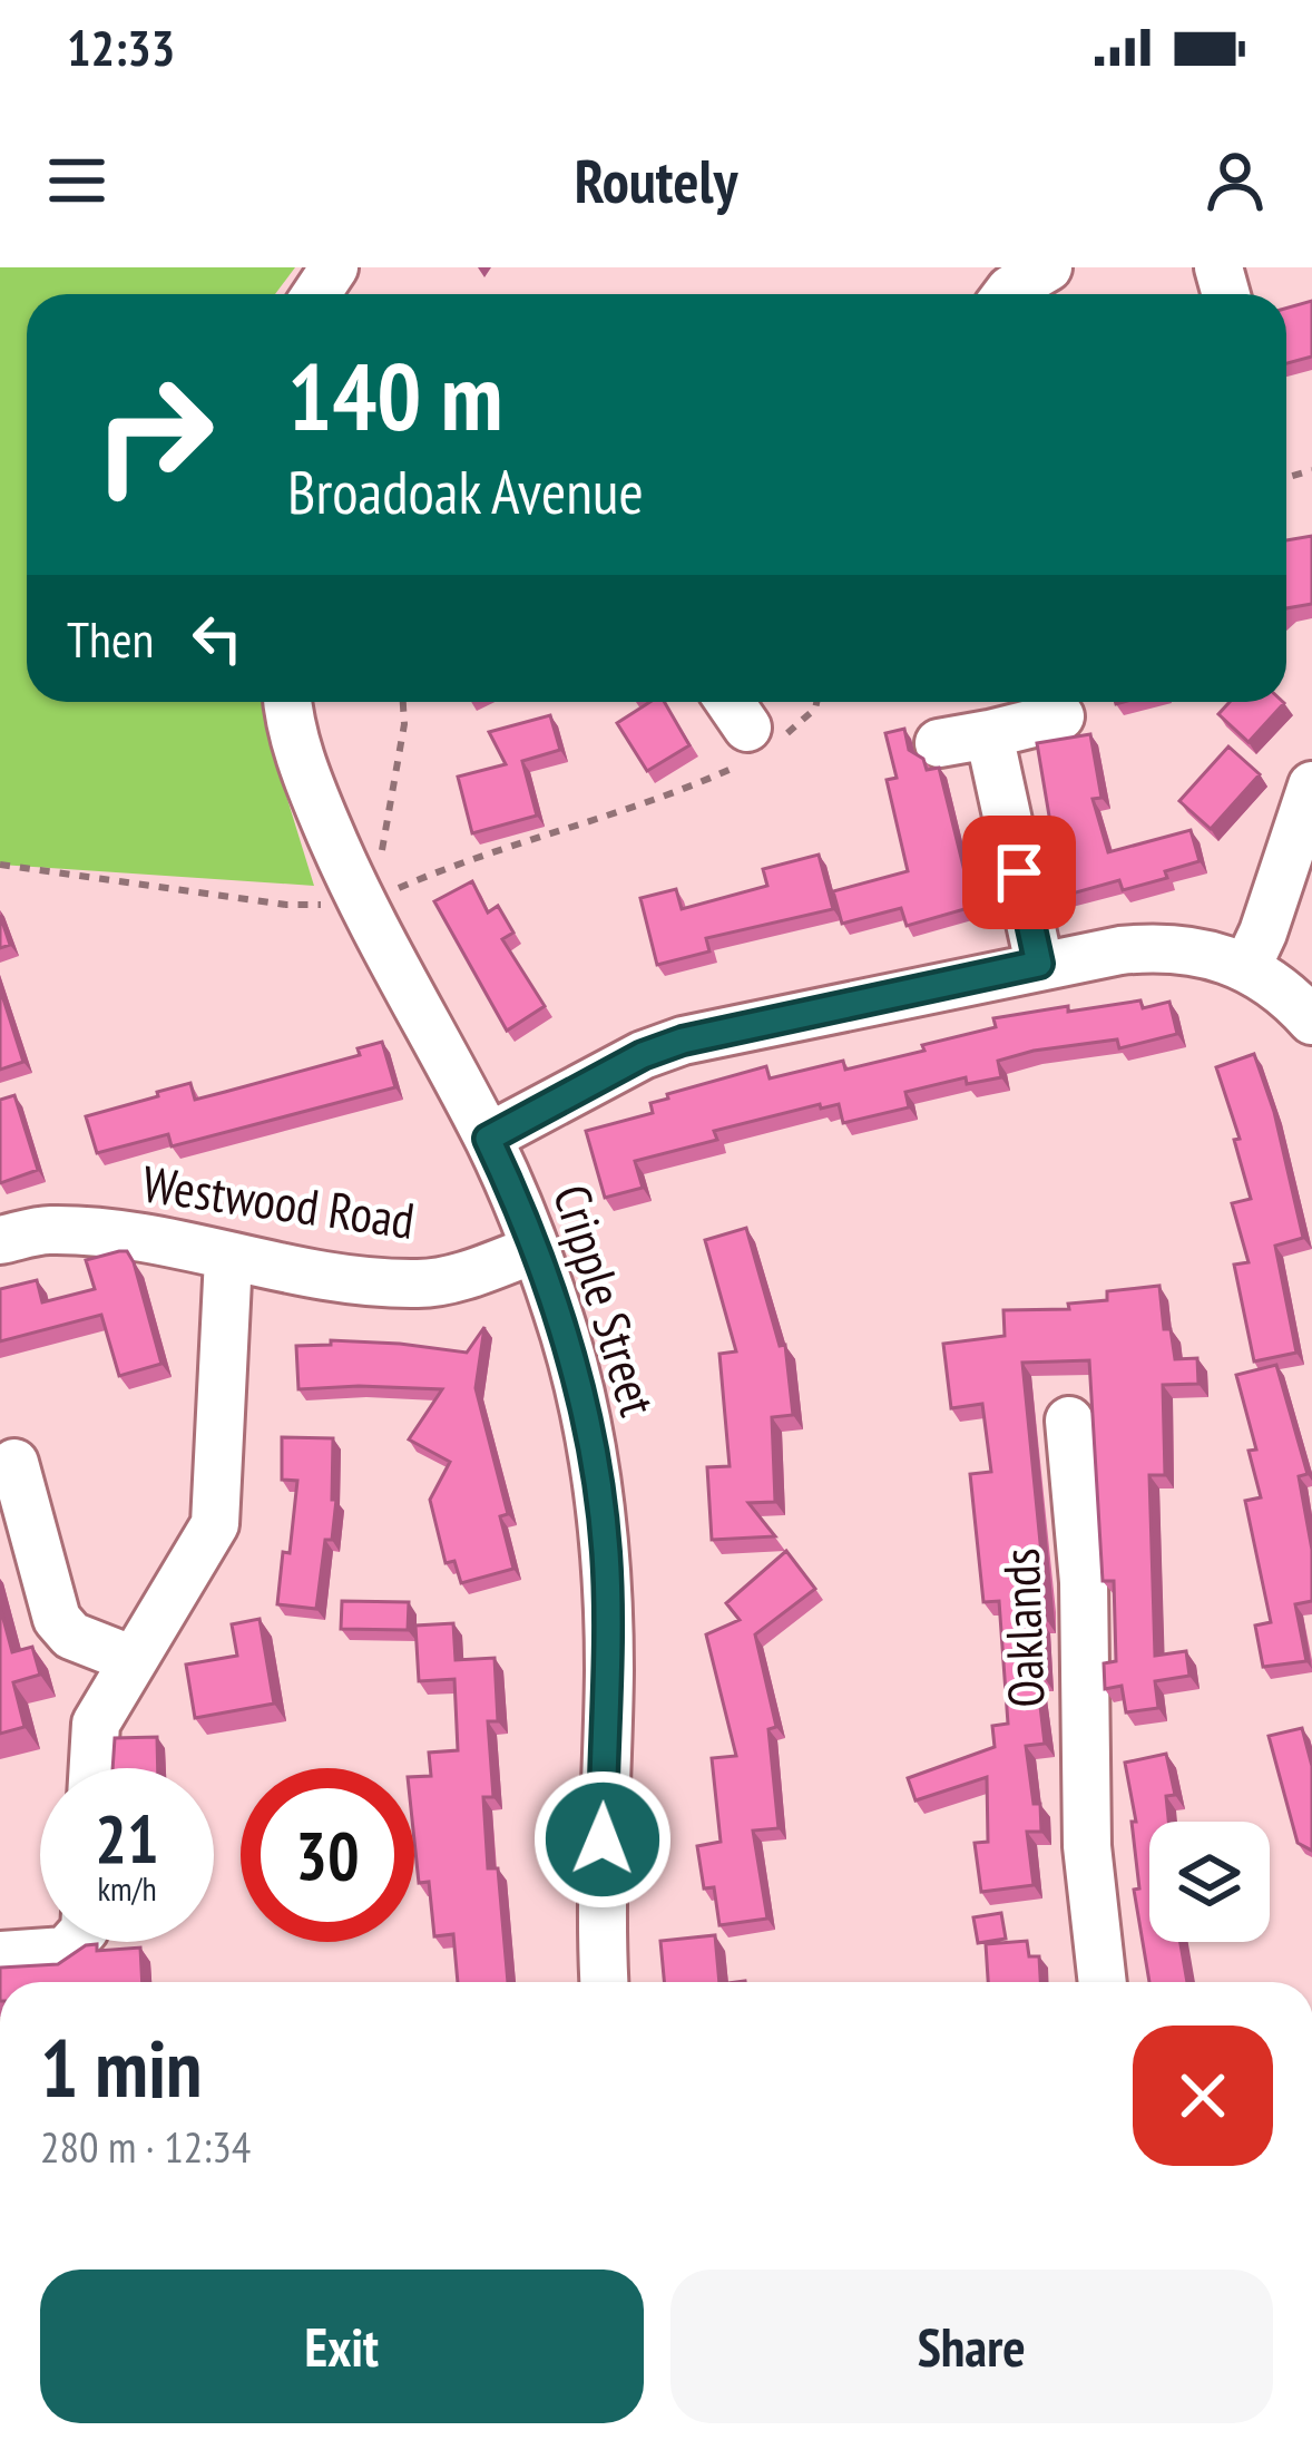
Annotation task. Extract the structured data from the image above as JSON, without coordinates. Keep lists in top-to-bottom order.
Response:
{
  "streets": {
    "street": ["Westwood Road", "Cripple Street", "Oaklands"]
  },
  "crossings": [
    ["Westwood Road", "Cripple Street"]
  ],
  "page": {
    "status": "12:33",
    "header": "Routely",
    "turn": ["140 m", "Broadoak Avenue"],
    "then": "Then",
    "speed": "21 km/h",
    "limit": "30",
    "heading": ["1 min", "280 m · 12:34"],
    "buttons": ["Exit", "Share"]
  }
}
